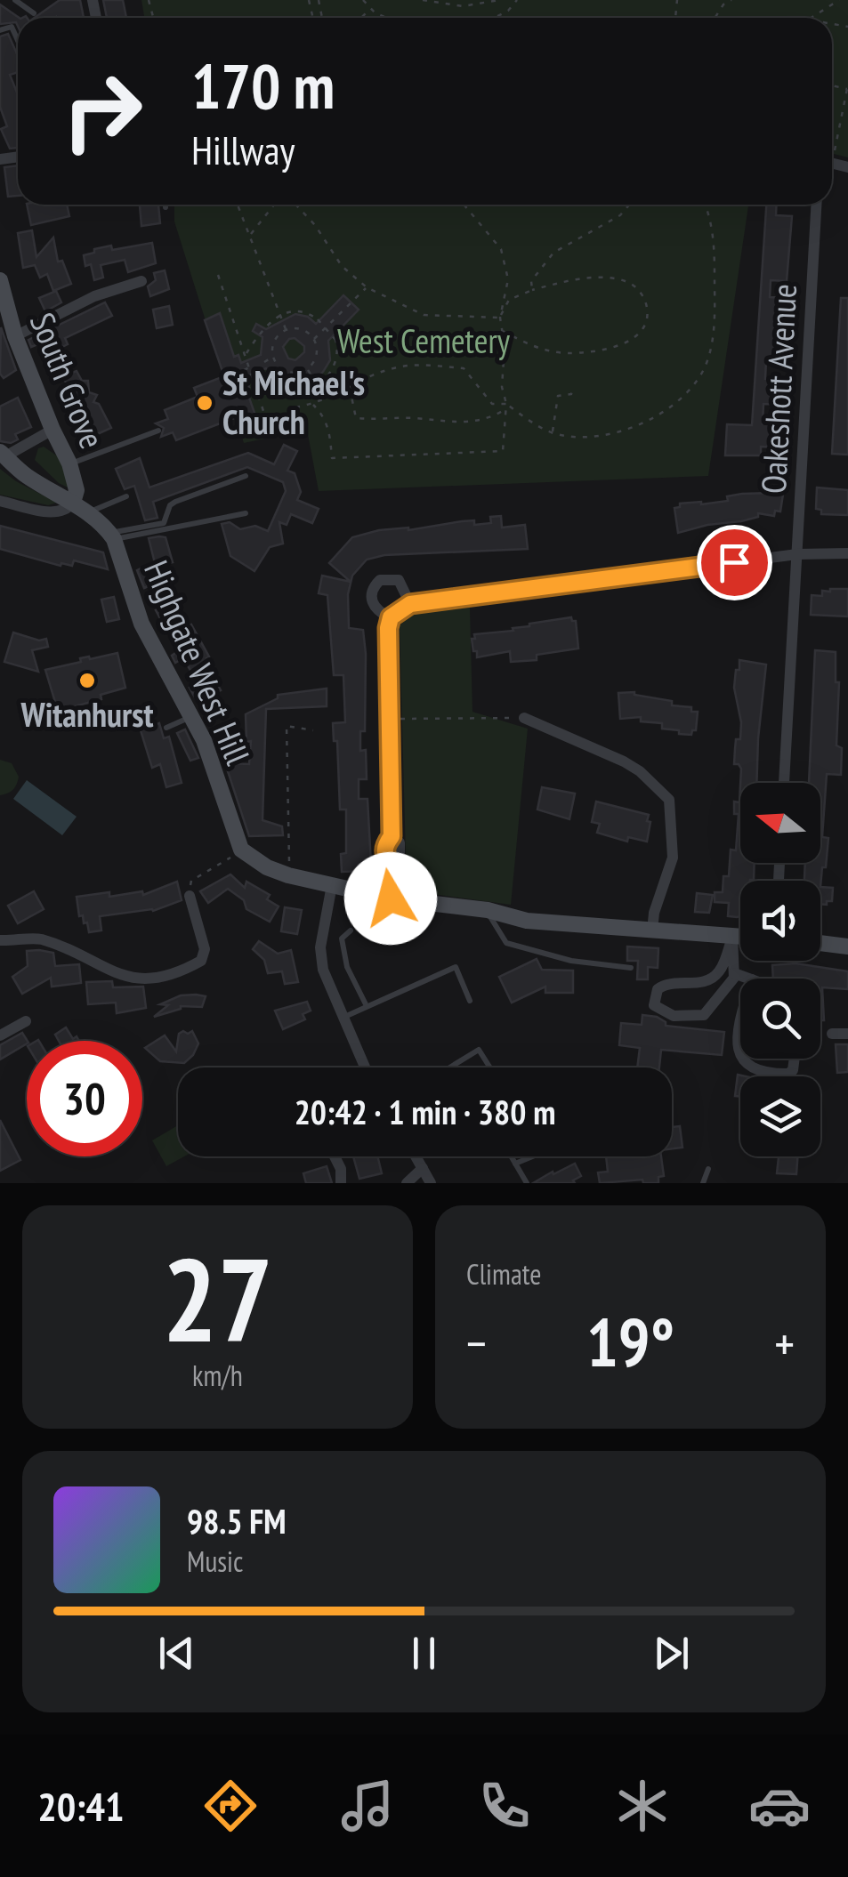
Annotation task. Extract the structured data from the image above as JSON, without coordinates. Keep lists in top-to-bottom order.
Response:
{
  "streets": {
    "street": ["South Grove", "Oakeshott Avenue", "Highgate West Hill"]
  },
  "crossings": [
    ["South Grove", "Highgate West Hill"]
  ],
  "parks": ["West Cemetery"],
  "places": ["St Michael's Church", "Witanhurst"],
  "north": "left",
  "page": {
    "turn": ["170 m", "Hillway"],
    "limit": "30",
    "trip": "20:42 · 1 min · 380 m",
    "tile": [
      ["27", "km/h"],
      "Climate"
    ],
    "heat": ["−", "19°", "+"],
    "song": ["98.5 FM", "Music"],
    "tabs": "20:41"
  }
}
